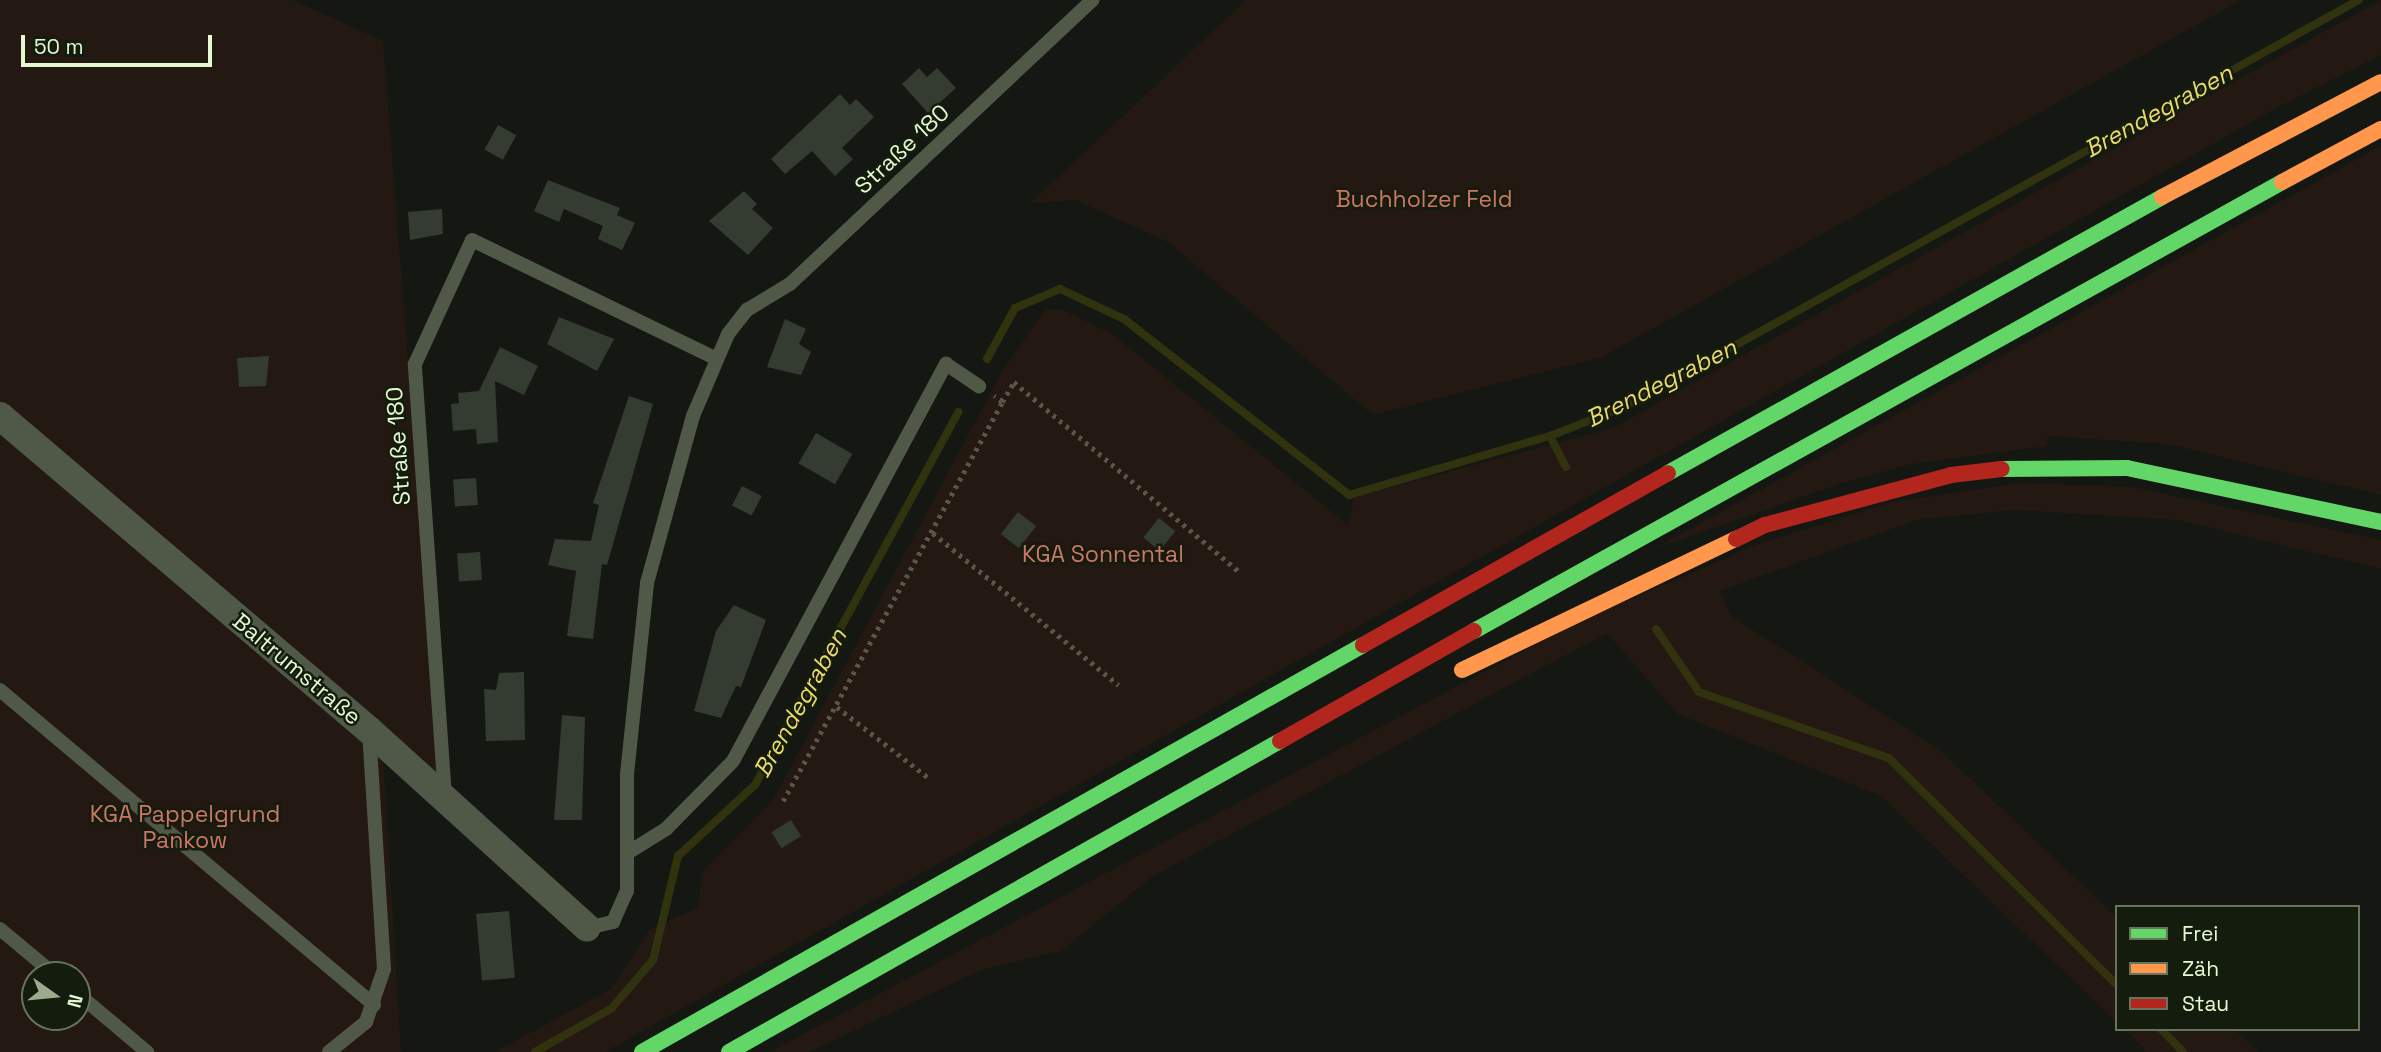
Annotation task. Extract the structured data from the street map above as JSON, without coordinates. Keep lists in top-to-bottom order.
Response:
{
  "streets": {
    "street": ["Baltrumstraße"],
    "lane": ["Straße 180"]
  },
  "crossings": [
    ["Straße 180", "Baltrumstraße"]
  ],
  "water": ["Brendegraben"],
  "parks": ["Buchholzer Feld", "KGA Sonnental", "KGA Pappelgrund Pankow"],
  "legend": ["Frei", "Zäh", "Stau"],
  "scale_bar": "50 m",
  "north": "right"
}
